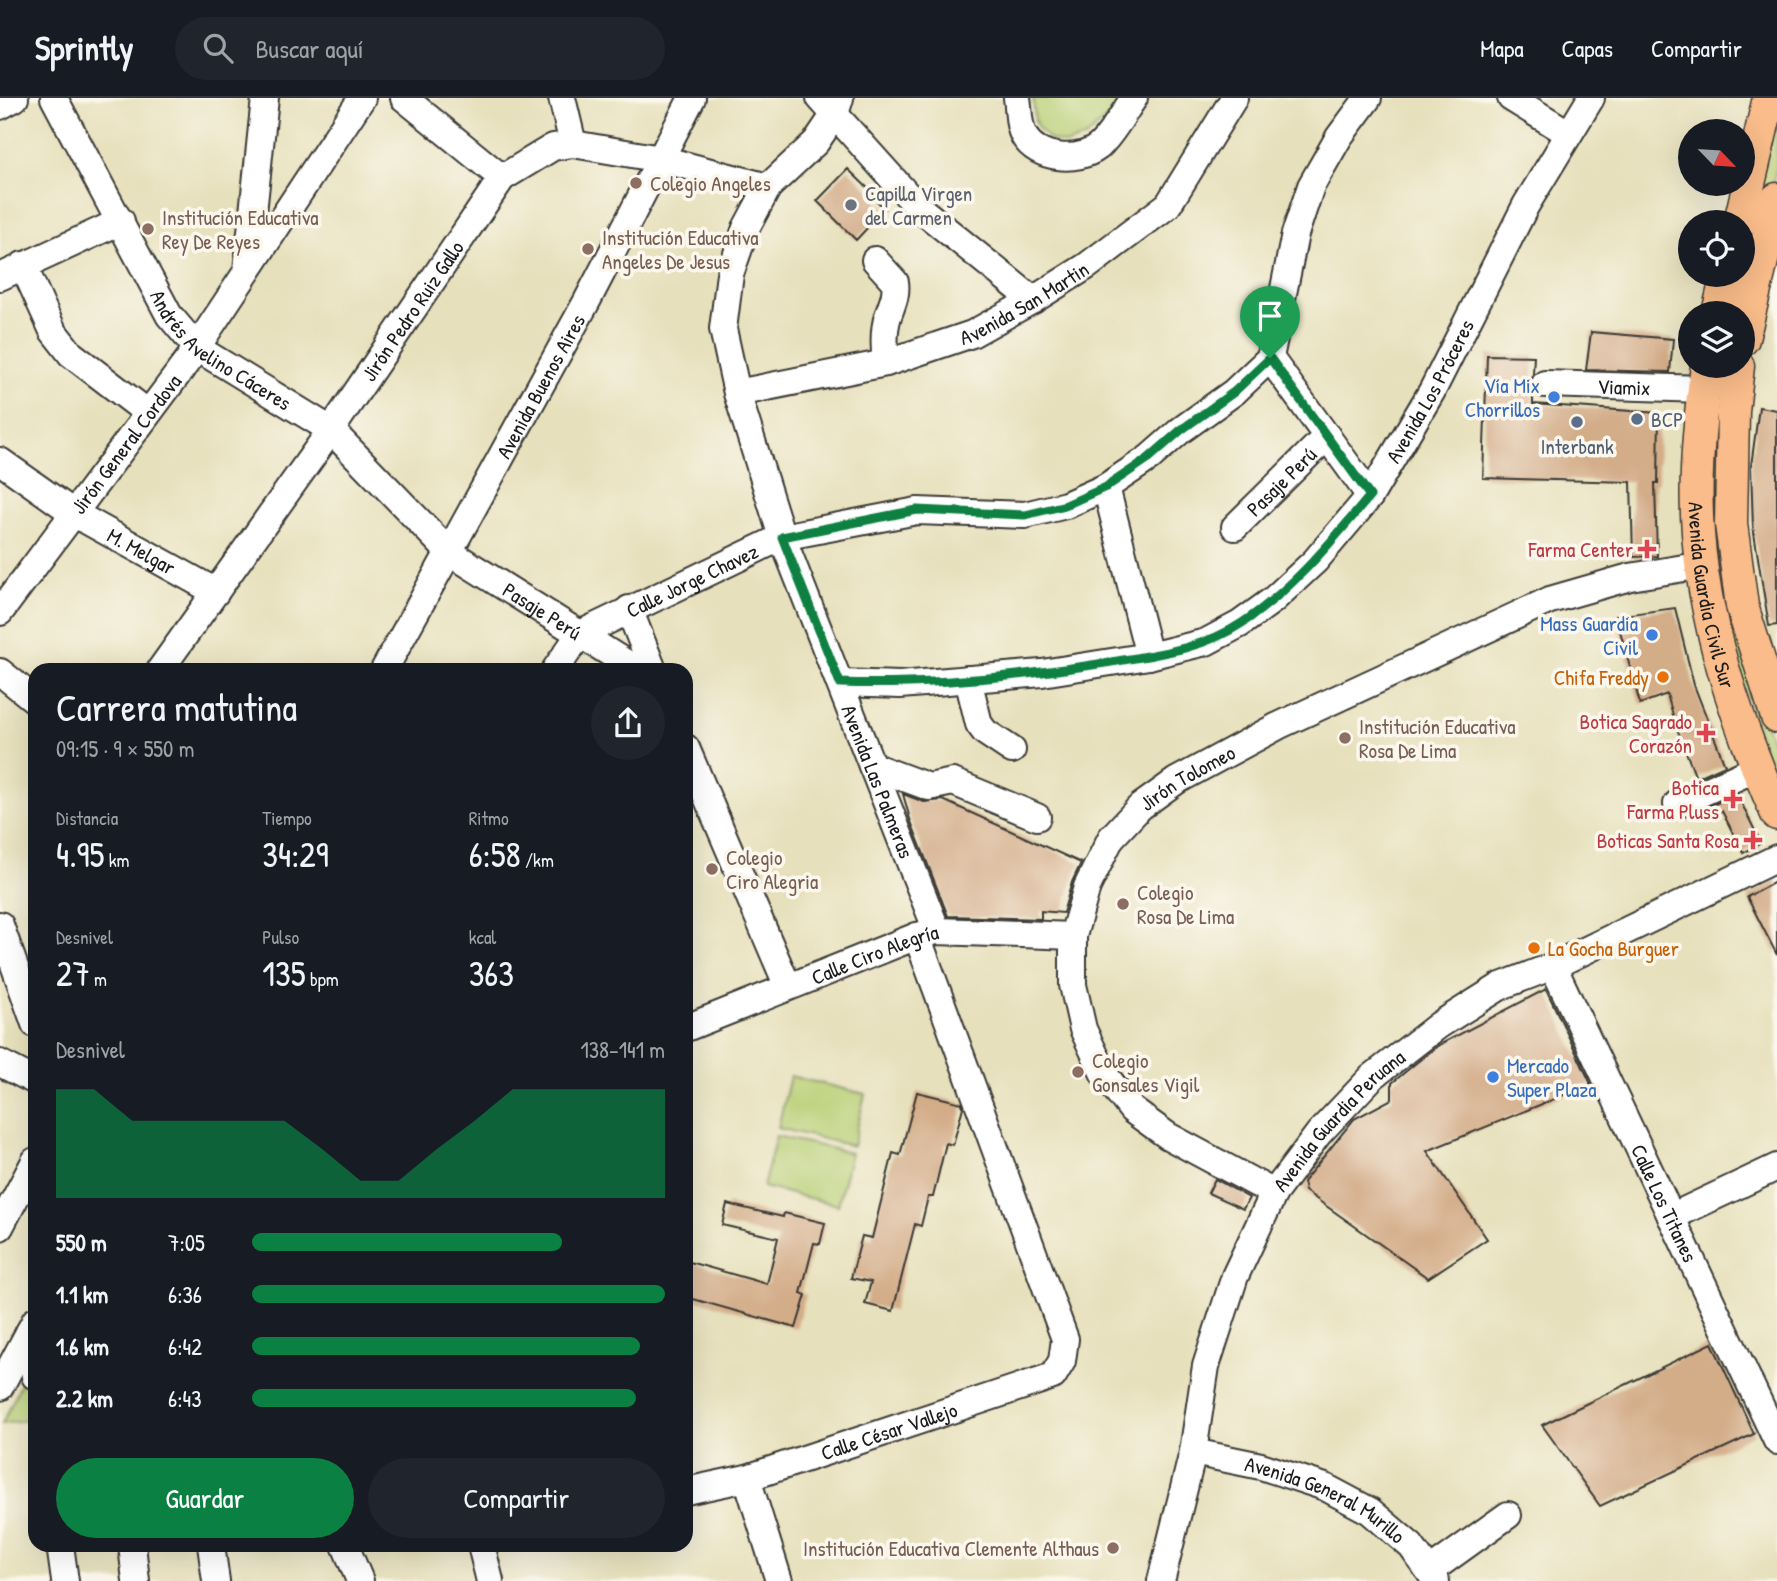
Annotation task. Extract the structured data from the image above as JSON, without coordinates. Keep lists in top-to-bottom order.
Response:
{
  "streets": {
    "main road": ["Avenida Guardia Civil Sur"],
    "street": [
      "Avenida San Martin",
      "Jirón Pedro Ruiz Gallo",
      "Andrés Avelino Cáceres",
      "Avenida Buenos Aires",
      "Viamix",
      "Avenida Los Próceres",
      "Jirón General Cordova",
      "Pasaje Perú",
      "M. Melgar",
      "Calle Jorge Chavez",
      "Jirón Tolomeo",
      "Avenida Las Palmeras",
      "Calle Ciro Alegría",
      "Avenida Guardia Peruana",
      "Calle Los Titanes",
      "Calle César Vallejo",
      "Avenida General Murillo"
    ]
  },
  "crossings": [
    ["Avenida San Martin", "Avenida Las Palmeras"],
    ["Jirón Pedro Ruiz Gallo", "Andrés Avelino Cáceres"],
    ["Jirón Pedro Ruiz Gallo", "Avenida Buenos Aires"],
    ["Jirón Pedro Ruiz Gallo", "M. Melgar"],
    ["Jirón Pedro Ruiz Gallo", "Avenida Las Palmeras"],
    ["Andrés Avelino Cáceres", "Avenida Buenos Aires"],
    ["Andrés Avelino Cáceres", "Jirón General Cordova"],
    ["Andrés Avelino Cáceres", "Pasaje Perú"],
    ["Avenida Buenos Aires", "Pasaje Perú"],
    ["Avenida Los Próceres", "Avenida Las Palmeras"],
    ["Jirón General Cordova", "M. Melgar"],
    ["Pasaje Perú", "Calle Jorge Chavez"],
    ["Calle Jorge Chavez", "Avenida Las Palmeras"],
    ["Avenida Guardia Civil Sur", "Jirón Tolomeo"],
    ["Jirón Tolomeo", "Calle Ciro Alegría"],
    ["Jirón Tolomeo", "Avenida Guardia Peruana"],
    ["Avenida Las Palmeras", "Calle Ciro Alegría"],
    ["Avenida Las Palmeras", "Calle César Vallejo"],
    ["Avenida Guardia Peruana", "Calle Los Titanes"],
    ["Avenida Guardia Peruana", "Avenida General Murillo"]
  ],
  "places": {
    "other": [
      "Colegio Angeles",
      "Capilla Virgen del Carmen",
      "Institución Educativa Rey De Reyes",
      "Institución Educativa Angeles De Jesus",
      "Vía Mix Chorrillos",
      "BCP",
      "Interbank",
      "Mass Guardia Civil",
      "Chifa Freddy",
      "Institución Educativa Rosa De Lima",
      "Colegio Ciro Alegria",
      "Colegio Rosa De Lima",
      "La Gocha Burguer",
      "Colegio Gonsales Vigil",
      "Mercado Super Plaza",
      "Institución Educativa Clemente Althaus"
    ],
    "health": [
      "Farma Center",
      "Botica Sagrado Corazón",
      "Botica Farma Pluss",
      "Boticas Santa Rosa"
    ]
  },
  "north": "bottom right",
  "page": {
    "header": "Sprintly",
    "search": "Buscar aquí",
    "nav": ["Mapa", "Capas", "Compartir"],
    "heading": ["Carrera matutina", "09:15 · 9 × 550 m"],
    "stats": [
      ["Distancia", "4.95 km"],
      ["Tiempo", "34:29"],
      ["Ritmo", "6:58 /km"],
      ["Desnivel", "27 m"],
      ["Pulso", "135 bpm"],
      ["kcal", "363"]
    ],
    "chart": ["Desnivel", "138–141 m"],
    "list": [
      {
        "name": "550 m",
        "note": "7:05"
      },
      {
        "name": "1.1 km",
        "note": "6:36"
      },
      {
        "name": "1.6 km",
        "note": "6:42"
      },
      {
        "name": "2.2 km",
        "note": "6:43"
      }
    ],
    "buttons": ["Guardar", "Compartir"]
  }
}
